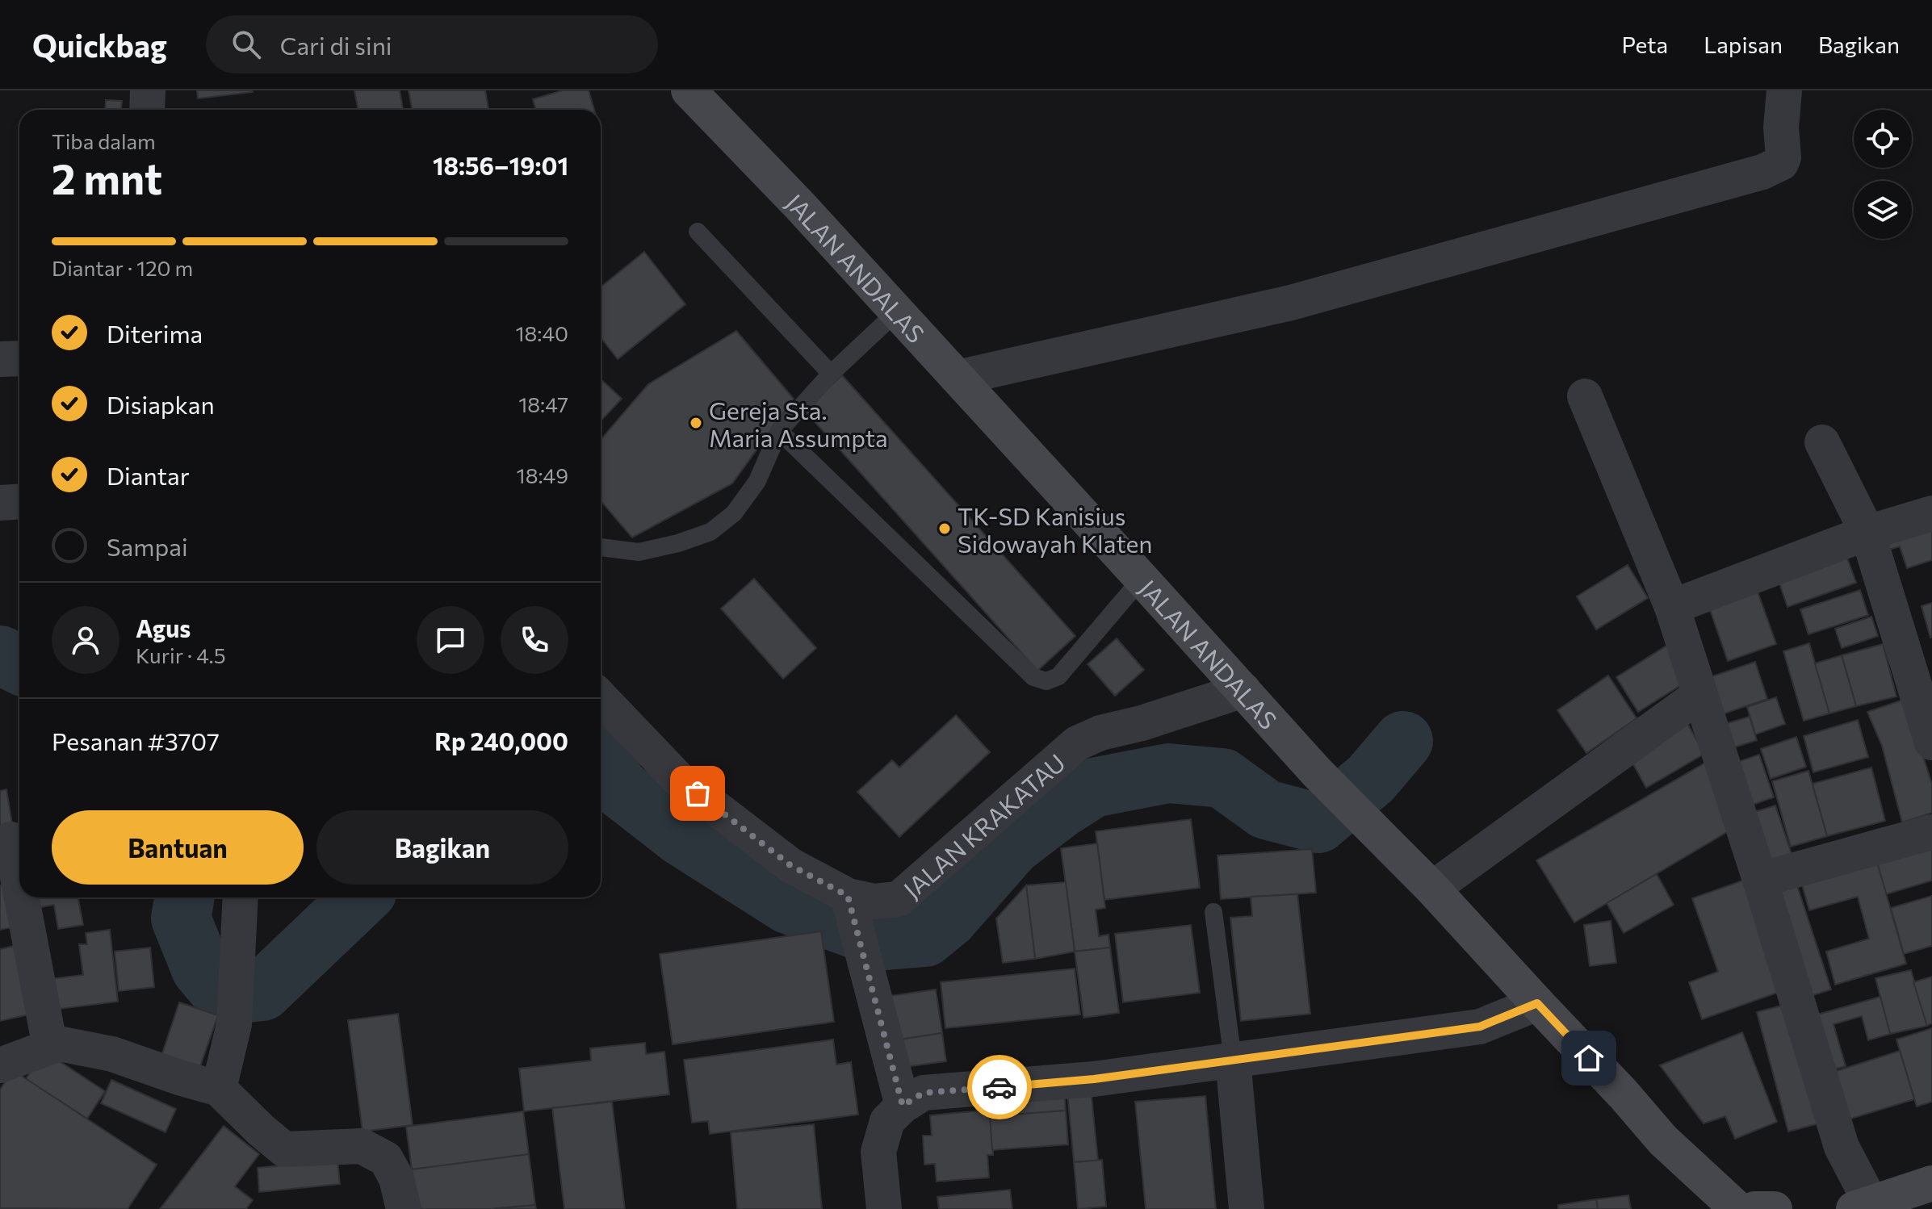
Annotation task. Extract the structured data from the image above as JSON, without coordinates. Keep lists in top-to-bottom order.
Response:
{
  "streets": {
    "main road": ["JALAN ANDALAS"],
    "street": ["JALAN KRAKATAU"]
  },
  "crossings": [
    ["JALAN ANDALAS", "JALAN KRAKATAU"]
  ],
  "places": ["Gereja Sta. Maria Assumpta", "TK-SD Kanisius Sidowayah Klaten"],
  "page": {
    "header": "Quickbag",
    "search": "Cari di sini",
    "nav": ["Peta", "Lapisan", "Bagikan"],
    "heading": ["2 mnt", "Tiba dalam", "18:56–19:01"],
    "panel": [
      "Agus",
      "Kurir · 4.5",
      "Pesanan #3707",
      "Rp 240,000"
    ],
    "bar": "Diantar · 120 m",
    "list": [
      ["Diterima", "18:40"],
      ["Disiapkan", "18:47"],
      ["Diantar", "18:49"],
      "Sampai"
    ],
    "buttons": ["Bantuan", "Bagikan"]
  }
}
